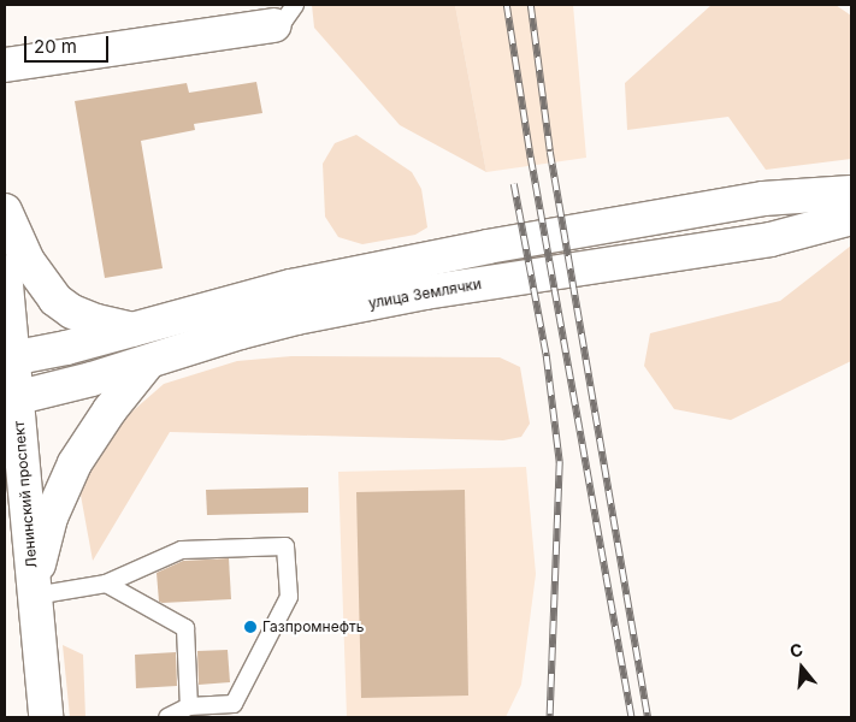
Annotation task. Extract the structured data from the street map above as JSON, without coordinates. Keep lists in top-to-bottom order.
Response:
{
  "streets": {
    "street": ["улица Землячки", "Ленинский проспект"]
  },
  "crossings": [
    ["улица Землячки", "Ленинский проспект"]
  ],
  "places": ["Газпромнефть"],
  "scale_bar": "20 m",
  "north": "top"
}
